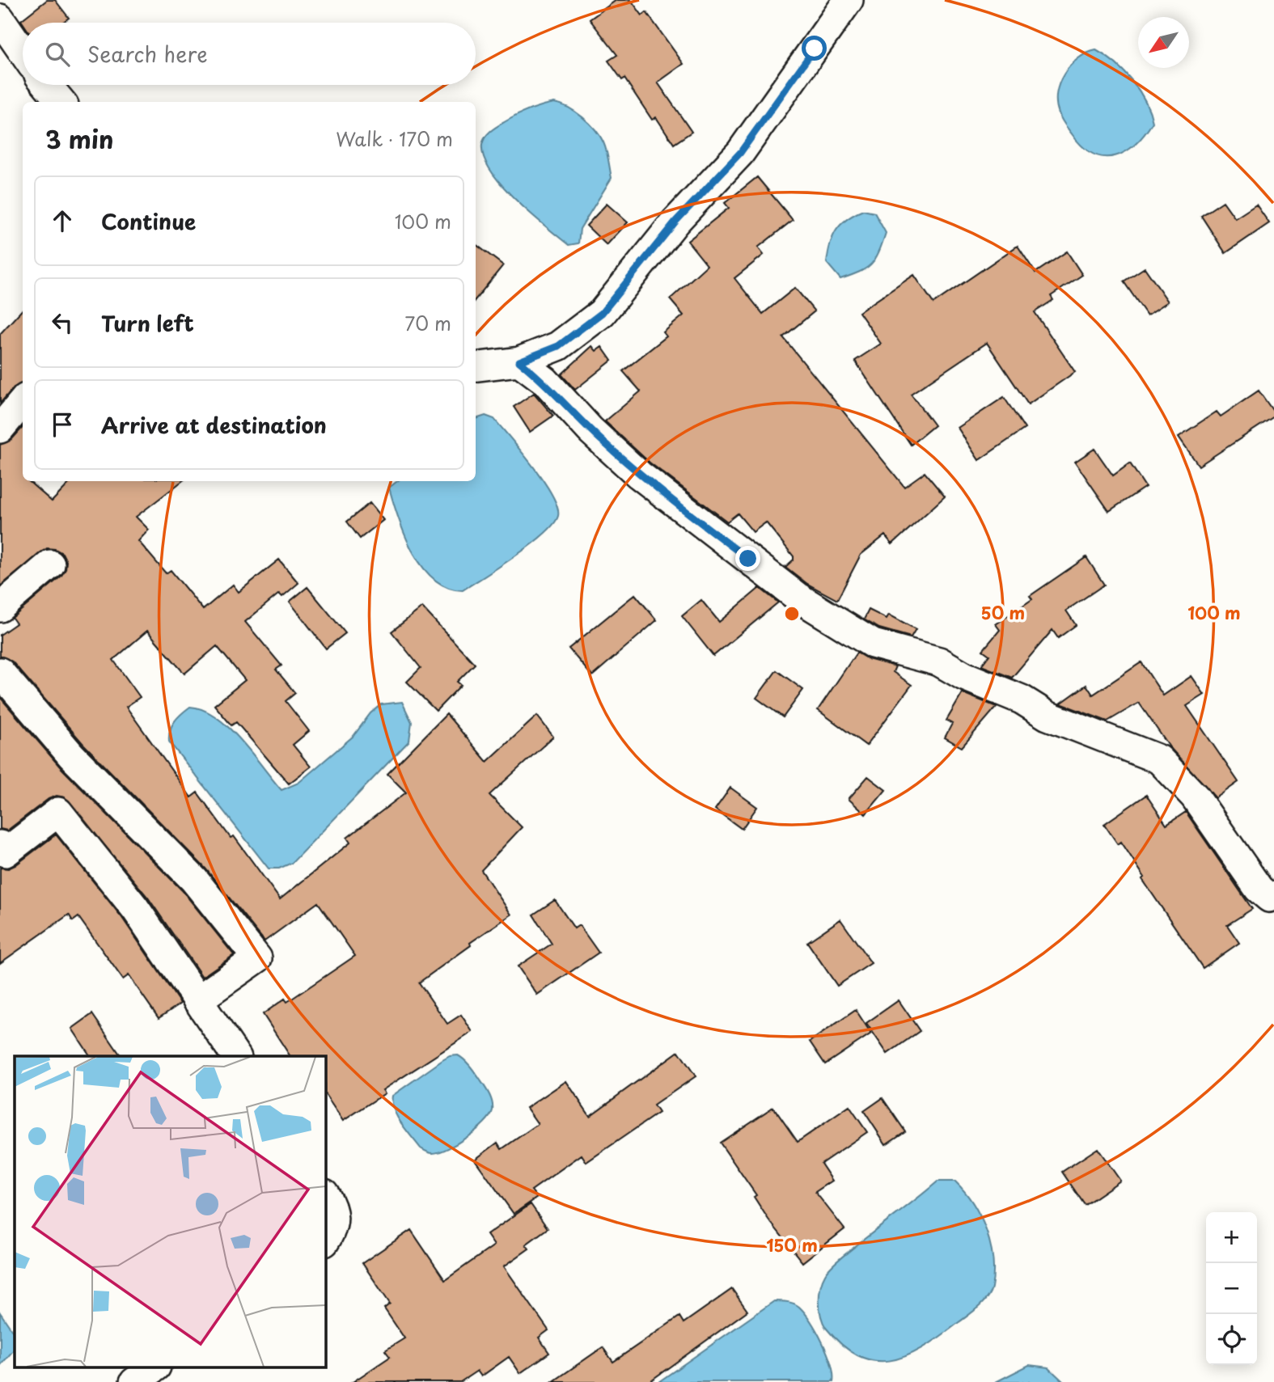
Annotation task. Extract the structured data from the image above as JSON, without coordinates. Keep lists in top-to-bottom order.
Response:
{
  "north": "bottom left",
  "page": {
    "search": "Search here",
    "heading": ["3 min", "Walk · 170 m"],
    "list": [
      ["Continue", "100 m"],
      ["Turn left", "70 m"],
      "Arrive at destination"
    ],
    "map_buttons": ["+", "−"]
  },
  "rings": ["50 m", "100 m", "150 m"]
}
